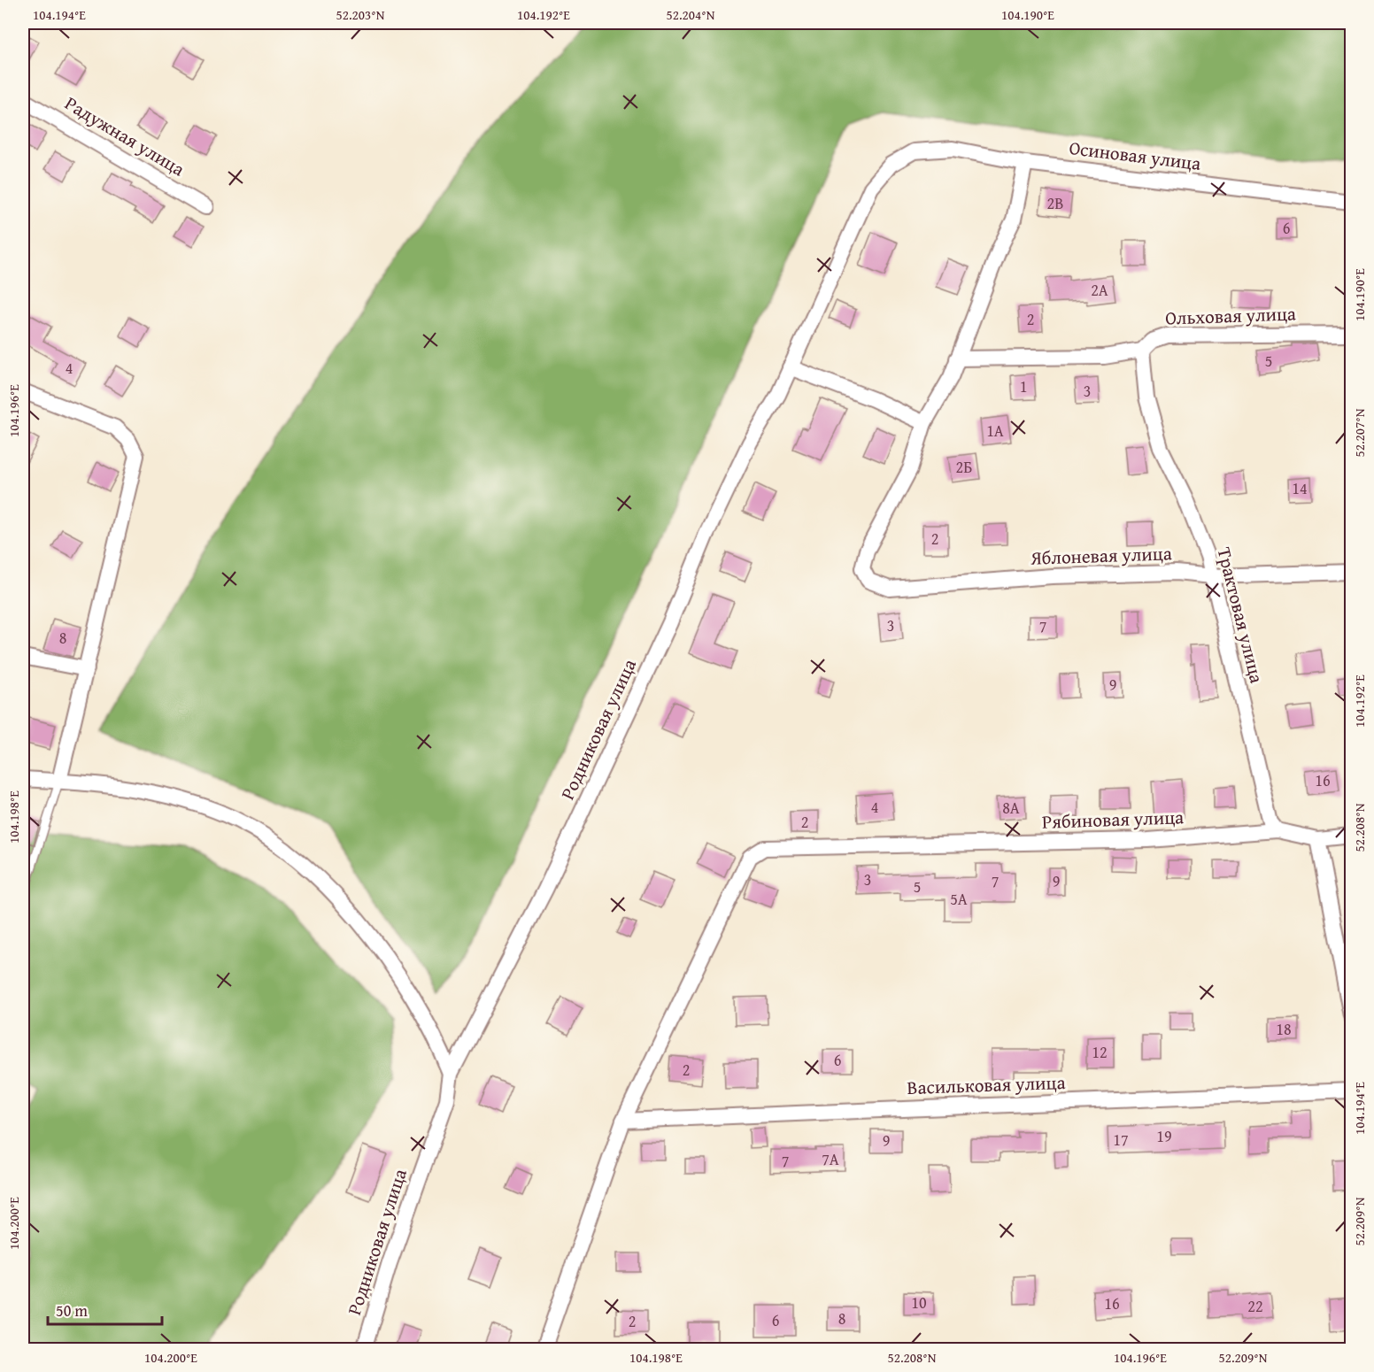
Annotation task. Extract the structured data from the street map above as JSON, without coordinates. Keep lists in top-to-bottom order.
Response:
{
  "streets": {
    "street": [
      "Радужная улица",
      "Осиновая улица",
      "Ольховая улица",
      "Яблоневая улица",
      "Трактовая улица",
      "Родниковая улица",
      "Рябиновая улица",
      "Васильковая улица"
    ]
  },
  "crossings": [
    ["Осиновая улица", "Родниковая улица"],
    ["Ольховая улица", "Трактовая улица"],
    ["Яблоневая улица", "Трактовая улица"],
    ["Трактовая улица", "Рябиновая улица"],
    ["Рябиновая улица", "Васильковая улица"]
  ],
  "house_numbers": [
    "2В",
    "6",
    "2А",
    "2",
    "5",
    "4",
    "1",
    "3",
    "1А",
    "2Б",
    "14",
    "2",
    "3",
    "7",
    "8",
    "9",
    "16",
    "4",
    "8А",
    "2",
    "3",
    "7",
    "9",
    "5",
    "5А",
    "18",
    "12",
    "6",
    "2",
    "19",
    "17",
    "9",
    "7А",
    "7",
    "10",
    "16",
    "22",
    "8",
    "6",
    "2"
  ],
  "scale_bar": "50 m",
  "coordinates": [
    "104.194°E",
    "52.203°N",
    "104.192°E",
    "52.204°N",
    "104.190°E",
    "104.196°E",
    "52.207°N",
    "104.198°E",
    "52.208°N",
    "52.209°N",
    "104.200°E"
  ]
}
